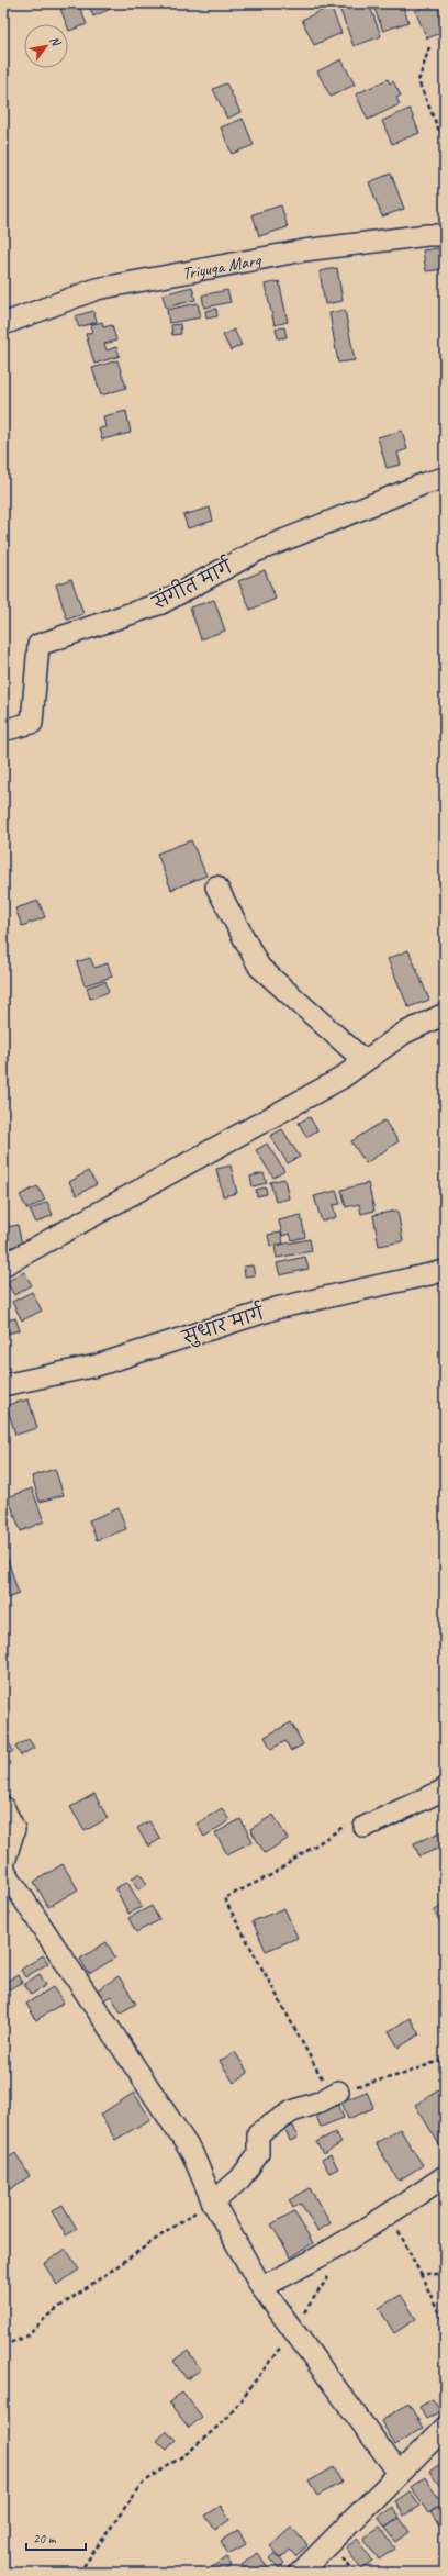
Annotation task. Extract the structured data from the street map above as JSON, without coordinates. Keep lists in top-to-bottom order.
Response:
{
  "streets": {
    "street": ["Triyuga Marg", "संगीत मार्ग", "सुधार मार्ग"]
  },
  "scale_bar": "20 m",
  "north": "top right"
}
